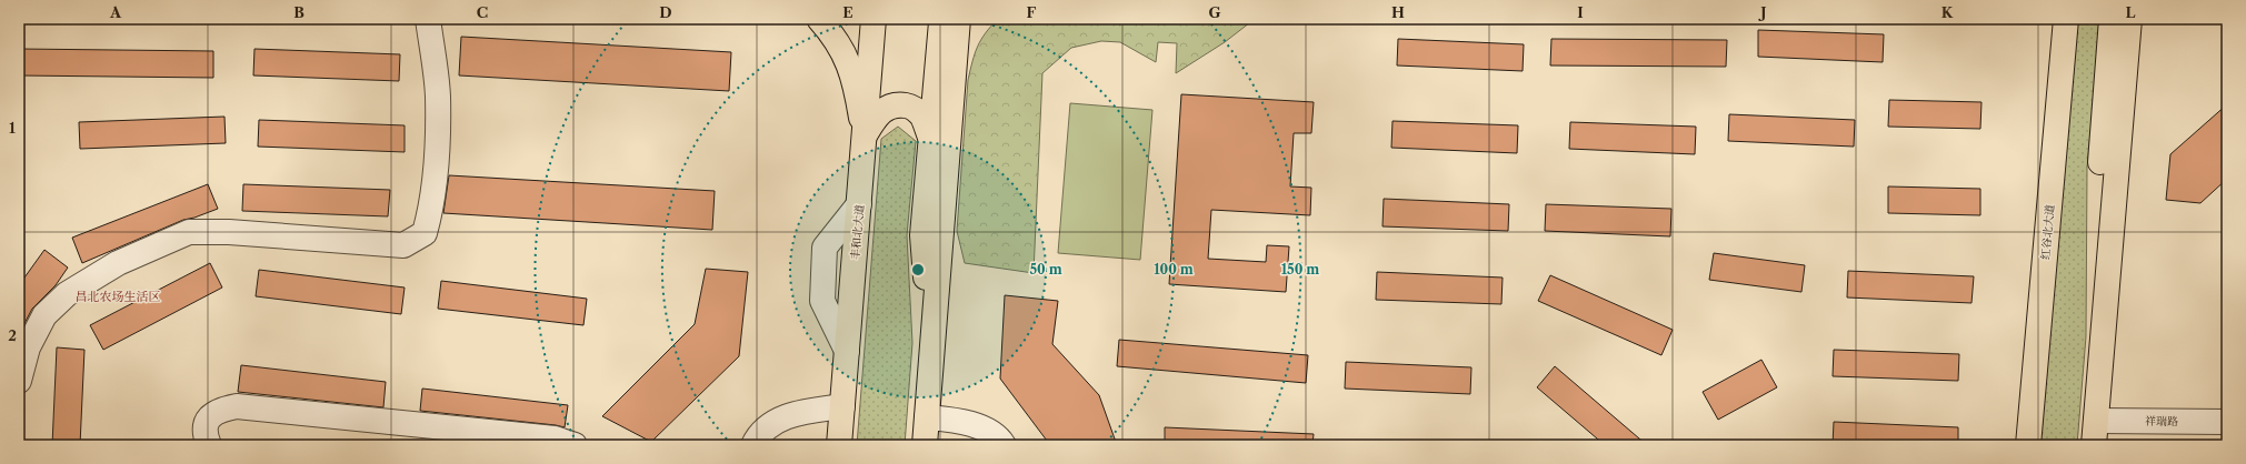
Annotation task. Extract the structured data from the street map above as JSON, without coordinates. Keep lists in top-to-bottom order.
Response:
{
  "streets": {
    "main road": ["丰和北大道", "红谷北大道"],
    "street": ["祥瑞路"]
  },
  "districts": ["昌北农场生活区"],
  "grid": {
    "columns": [
      "A",
      "B",
      "C",
      "D",
      "E",
      "F",
      "G",
      "H",
      "I",
      "J",
      "K",
      "L"
    ],
    "rows": ["1", "2"]
  },
  "rings": ["50 m", "100 m", "150 m"]
}
